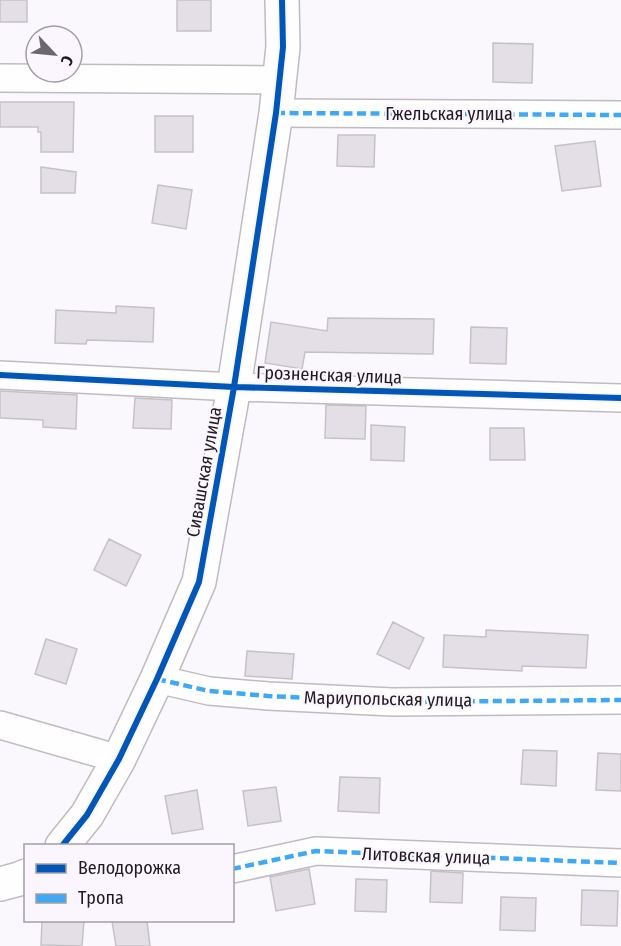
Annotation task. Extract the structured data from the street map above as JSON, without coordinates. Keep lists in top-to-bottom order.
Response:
{
  "streets": {
    "street": [
      "Гжельская улица",
      "Грозненская улица",
      "Сивашская улица",
      "Мариупольская улица",
      "Литовская улица"
    ]
  },
  "crossings": [
    ["Гжельская улица", "Сивашская улица"],
    ["Грозненская улица", "Сивашская улица"],
    ["Сивашская улица", "Мариупольская улица"]
  ],
  "legend": ["Велодорожка", "Тропа"],
  "north": "bottom right"
}
